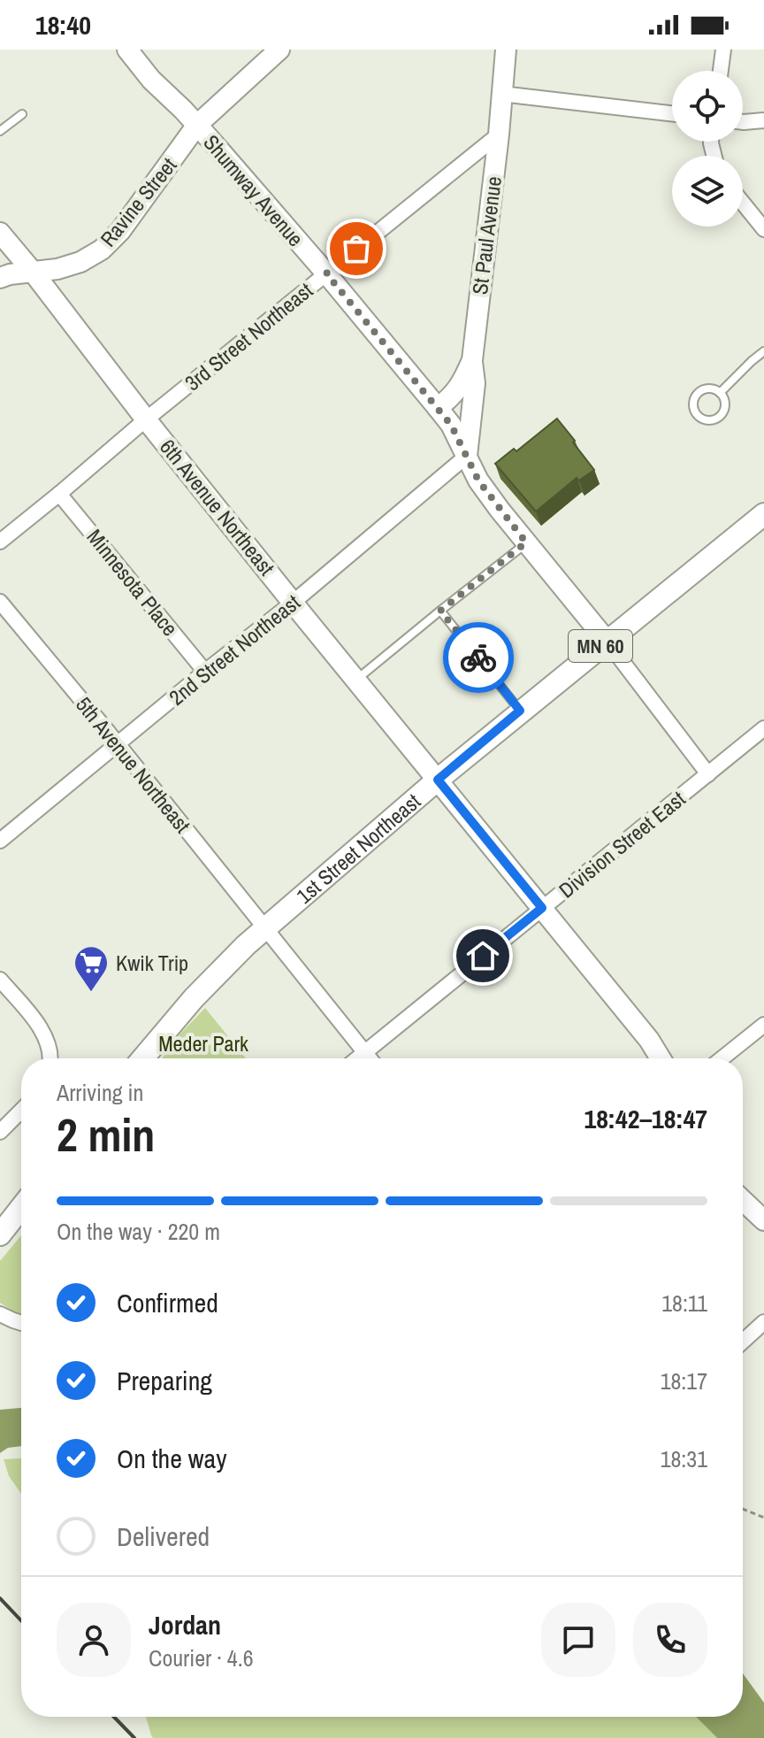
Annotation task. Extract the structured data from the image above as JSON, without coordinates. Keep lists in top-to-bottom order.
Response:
{
  "streets": {
    "main road": ["MN 60", "1st Street Northeast"],
    "street": [
      "Shumway Avenue",
      "Ravine Street",
      "St Paul Avenue",
      "3rd Street Northeast",
      "6th Avenue Northeast",
      "Minnesota Place",
      "2nd Street Northeast",
      "5th Avenue Northeast",
      "Division Street East"
    ]
  },
  "crossings": [
    ["Shumway Avenue", "Ravine Street"],
    ["Shumway Avenue", "St Paul Avenue"],
    ["Shumway Avenue", "3rd Street Northeast"],
    ["Shumway Avenue", "2nd Street Northeast"],
    ["Shumway Avenue", "Division Street East"],
    ["Shumway Avenue", "1st Street Northeast"],
    ["Ravine Street", "6th Avenue Northeast"],
    ["St Paul Avenue", "3rd Street Northeast"],
    ["3rd Street Northeast", "6th Avenue Northeast"],
    ["3rd Street Northeast", "Minnesota Place"],
    ["6th Avenue Northeast", "2nd Street Northeast"],
    ["6th Avenue Northeast", "Division Street East"],
    ["6th Avenue Northeast", "1st Street Northeast"],
    ["Minnesota Place", "2nd Street Northeast"],
    ["2nd Street Northeast", "5th Avenue Northeast"],
    ["5th Avenue Northeast", "Division Street East"],
    ["5th Avenue Northeast", "1st Street Northeast"]
  ],
  "parks": ["Meder Park"],
  "places": {
    "supermarket": ["Kwik Trip"]
  },
  "page": {
    "status": "18:40",
    "heading": ["2 min", "Arriving in", "18:42–18:47"],
    "panel": ["Jordan", "Courier · 4.6"],
    "bar": "On the way · 220 m",
    "list": [
      ["Confirmed", "18:11"],
      ["Preparing", "18:17"],
      ["On the way", "18:31"],
      "Delivered"
    ]
  }
}
